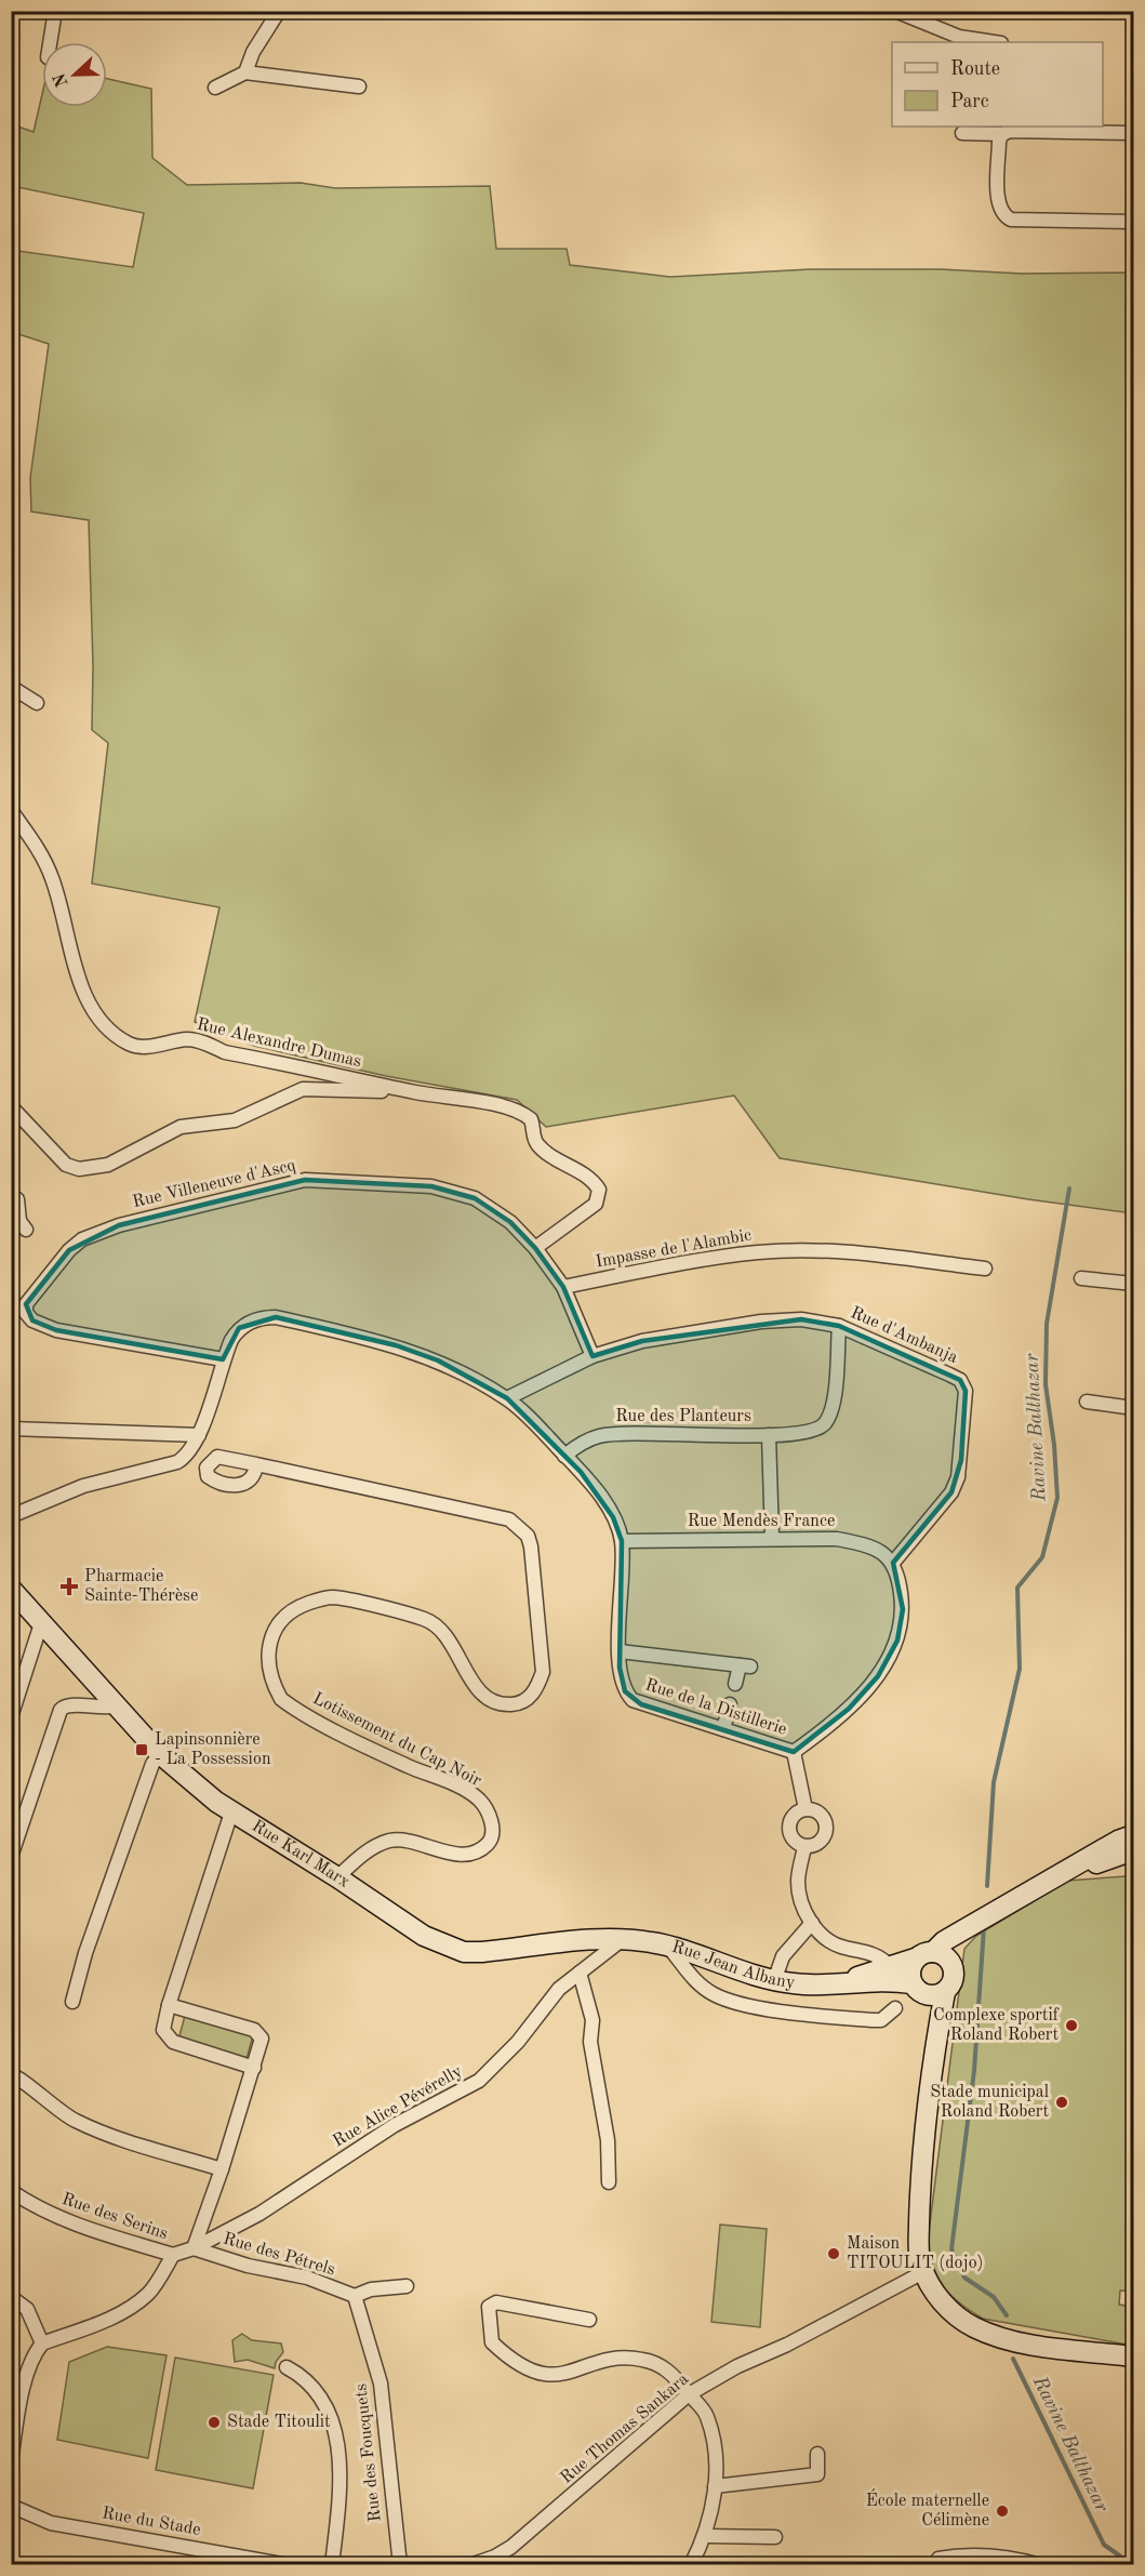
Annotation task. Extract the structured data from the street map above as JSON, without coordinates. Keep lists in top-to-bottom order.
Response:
{
  "streets": {
    "main road": ["Rue Karl Marx", "Rue Jean Albany"],
    "street": [
      "Rue Alexandre Dumas",
      "Rue Villeneuve d'Ascq",
      "Impasse de l'Alambic",
      "Rue d'Ambanja",
      "Rue des Planteurs",
      "Rue Mendès France",
      "Rue de la Distillerie",
      "Lotissement du Cap Noir",
      "Rue Alice Pévérelly",
      "Rue des Serins",
      "Rue des Pétrels",
      "Rue Thomas Sankara",
      "Rue des Foucquets",
      "Rue du Stade"
    ]
  },
  "crossings": [
    ["Rue Alexandre Dumas", "Rue Villeneuve d'Ascq"],
    ["Rue Villeneuve d'Ascq", "Impasse de l'Alambic"],
    ["Rue Villeneuve d'Ascq", "Rue d'Ambanja"],
    ["Rue Villeneuve d'Ascq", "Rue de la Distillerie"],
    ["Rue d'Ambanja", "Rue des Planteurs"],
    ["Rue d'Ambanja", "Rue Mendès France"],
    ["Rue des Planteurs", "Rue Mendès France"],
    ["Rue des Planteurs", "Rue de la Distillerie"],
    ["Rue Mendès France", "Rue de la Distillerie"],
    ["Lotissement du Cap Noir", "Rue Karl Marx"],
    ["Rue Karl Marx", "Rue Jean Albany"],
    ["Rue Karl Marx", "Rue Alice Pévérelly"],
    ["Rue Jean Albany", "Rue Alice Pévérelly"],
    ["Rue Alice Pévérelly", "Rue des Serins"],
    ["Rue Alice Pévérelly", "Rue des Pétrels"],
    ["Rue des Pétrels", "Rue des Foucquets"]
  ],
  "water": ["Ravine Balthazar"],
  "places": {
    "health": ["Pharmacie Sainte-Thérèse"],
    "transit": ["Lapinsonnière - La Possession"],
    "other": [
      "Complexe sportif Roland Robert",
      "Stade municipal Roland Robert",
      "Maison TITOULIT (dojo)",
      "Stade Titoulit",
      "École maternelle Célimène"
    ]
  },
  "legend": ["Route", "Parc"],
  "north": "left"
}
